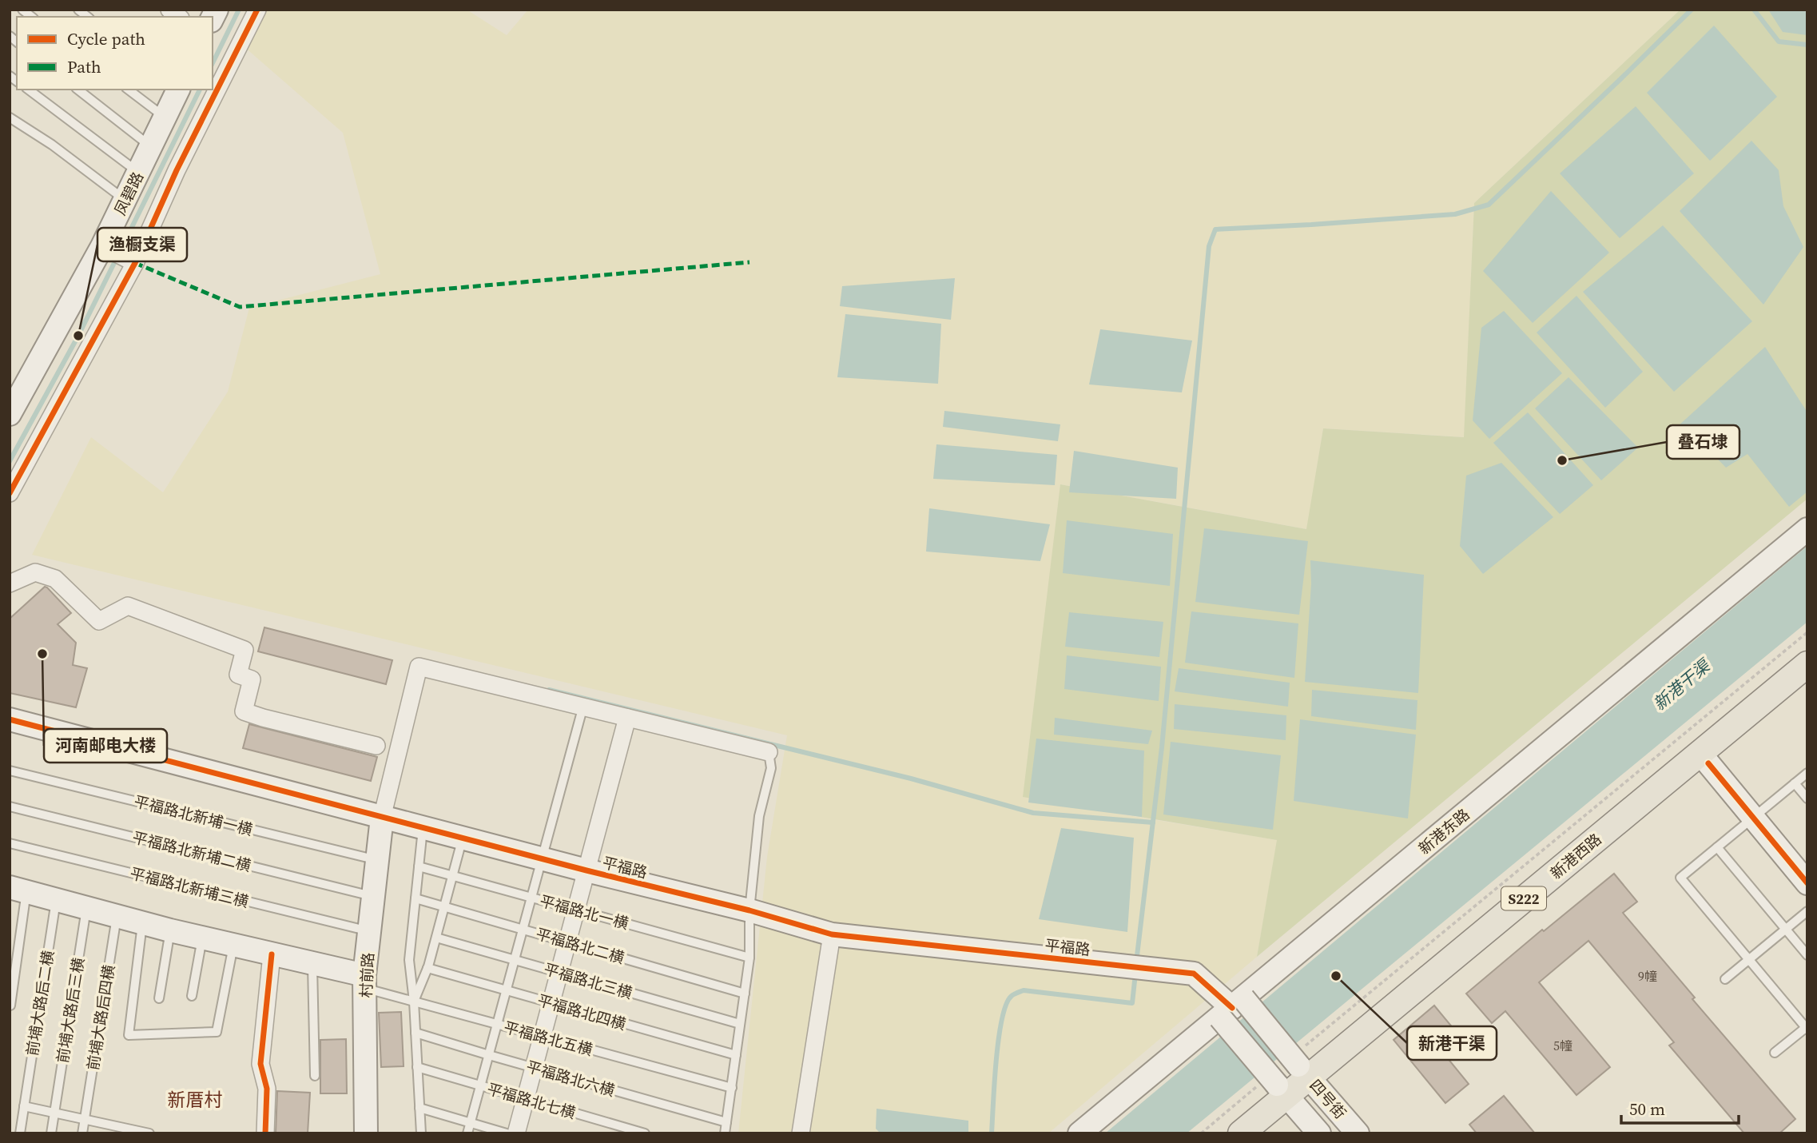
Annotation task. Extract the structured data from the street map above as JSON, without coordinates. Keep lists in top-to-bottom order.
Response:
{
  "streets": {
    "main road": ["新港西路", "S222"],
    "street": [
      "凤碧路",
      "新港东路",
      "平福路",
      "村前路",
      "四号街"
    ],
    "lane": [
      "平福路北新埔一横",
      "平福路北新埔二横",
      "平福路北新埔三横",
      "平福路北一横",
      "平福路北二横",
      "平福路北三横",
      "前埔大路后二横",
      "前埔大路后三横",
      "平福路北四横",
      "前埔大路后四横",
      "平福路北五横",
      "平福路北六横",
      "平福路北七横"
    ]
  },
  "crossings": [
    ["平福路北新埔一横", "村前路"],
    ["新港东路", "平福路"],
    ["新港东路", "四号街"],
    ["平福路北新埔二横", "村前路"],
    ["平福路", "村前路"],
    ["平福路", "四号街"],
    ["平福路北新埔三横", "村前路"],
    ["村前路", "平福路北五横"]
  ],
  "districts": ["新厝村"],
  "water": ["新港干渠"],
  "places": [
    "渔橱支渠",
    "叠石埭",
    "河南邮电大楼",
    "新港干渠"
  ],
  "house_numbers": ["9幢", "5幢"],
  "legend": ["Cycle path", "Path"],
  "scale_bar": "50 m"
}
